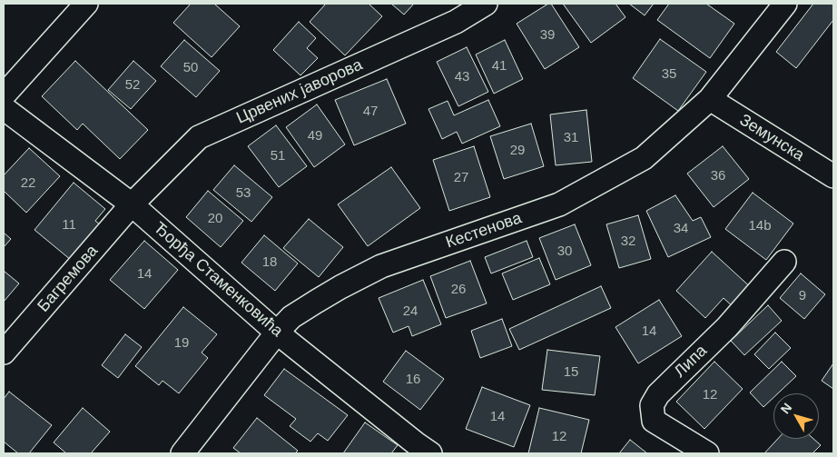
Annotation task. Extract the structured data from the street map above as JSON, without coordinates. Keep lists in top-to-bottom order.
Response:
{
  "streets": {
    "street": [
      "Црвених јаворова",
      "Земунска",
      "Кестенова",
      "Багремова",
      "Ђорђа Стаменковића",
      "Липа"
    ]
  },
  "crossings": [
    ["Црвених јаворова", "Багремова"],
    ["Црвених јаворова", "Ђорђа Стаменковића"],
    ["Земунска", "Кестенова"],
    ["Кестенова", "Ђорђа Стаменковића"],
    ["Багремова", "Ђорђа Стаменковића"]
  ],
  "house_numbers": [
    "39",
    "41",
    "50",
    "35",
    "43",
    "52",
    "47",
    "49",
    "31",
    "29",
    "51",
    "36",
    "27",
    "22",
    "53",
    "20",
    "11",
    "14b",
    "34",
    "32",
    "30",
    "18",
    "14",
    "26",
    "9",
    "24",
    "14",
    "19",
    "15",
    "16",
    "12",
    "14",
    "12"
  ],
  "north": "top left"
}
